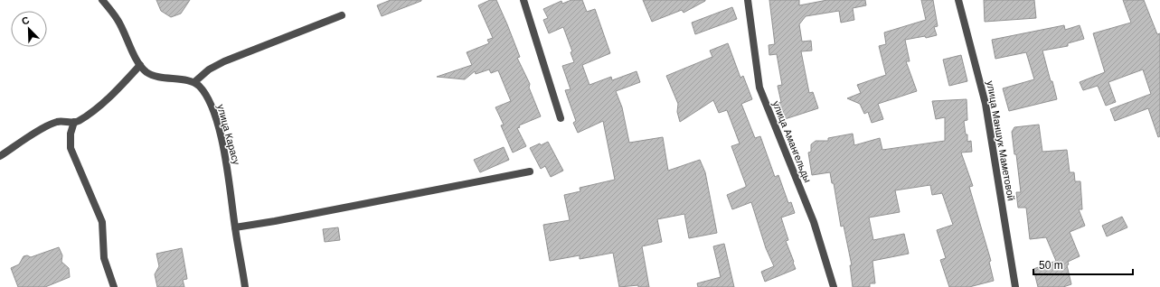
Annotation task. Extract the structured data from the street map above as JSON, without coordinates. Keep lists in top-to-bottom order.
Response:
{
  "streets": {
    "street": ["улица Карасу", "улица Маншук Маметовой", "улица Амангельды"]
  },
  "scale_bar": "50 m",
  "north": "top left"
}
